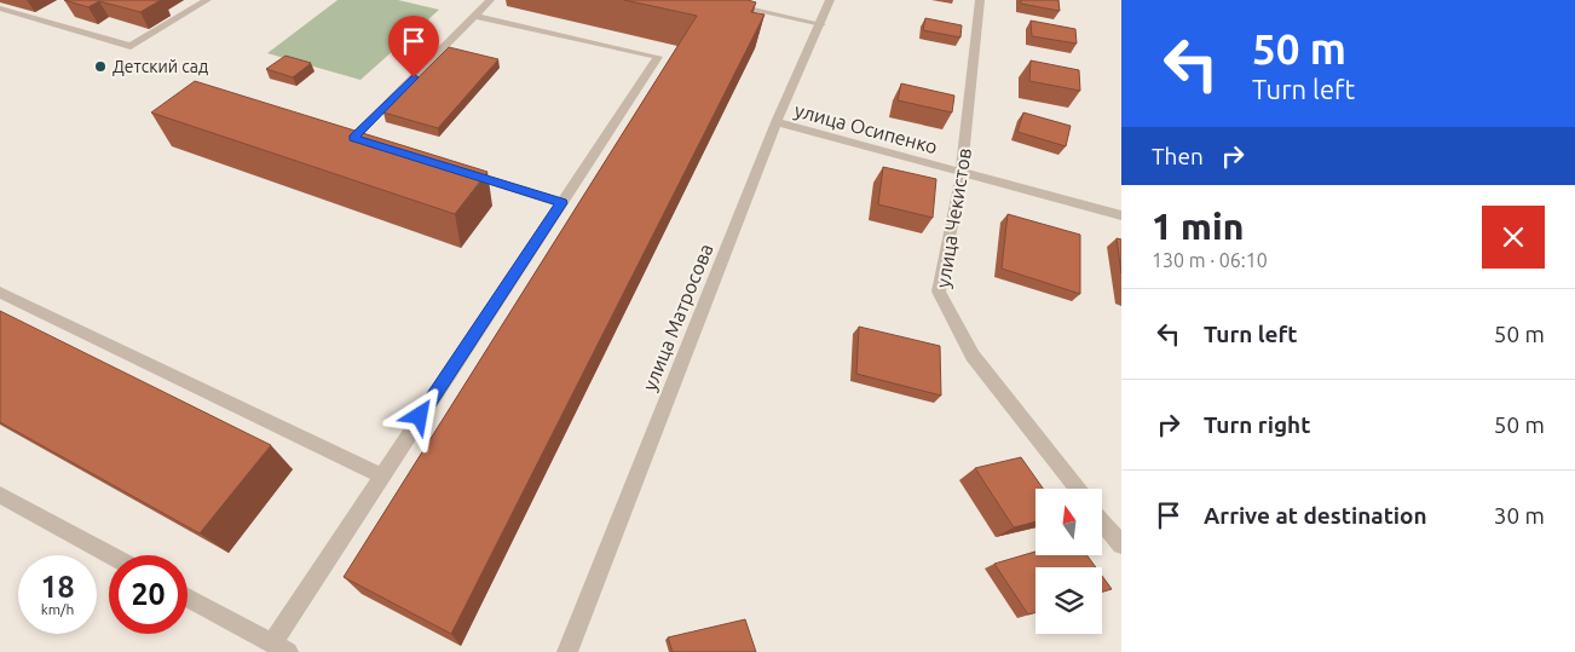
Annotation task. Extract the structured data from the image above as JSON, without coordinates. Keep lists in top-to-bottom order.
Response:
{
  "streets": {
    "street": ["улица Осипенко", "улица Чекистов", "улица Матросова"]
  },
  "crossings": [
    ["улица Осипенко", "улица Чекистов"],
    ["улица Осипенко", "улица Матросова"]
  ],
  "places": ["Детский сад"],
  "north": "top",
  "page": {
    "turn": ["50 m", "Turn left"],
    "then": "Then",
    "heading": ["1 min", "130 m · 06:10"],
    "list": [
      {
        "name": "Turn left",
        "value": "50 m"
      },
      {
        "name": "Turn right",
        "value": "50 m"
      },
      {
        "name": "Arrive at destination",
        "value": "30 m"
      }
    ],
    "speed": "18 km/h",
    "limit": "20"
  }
}
